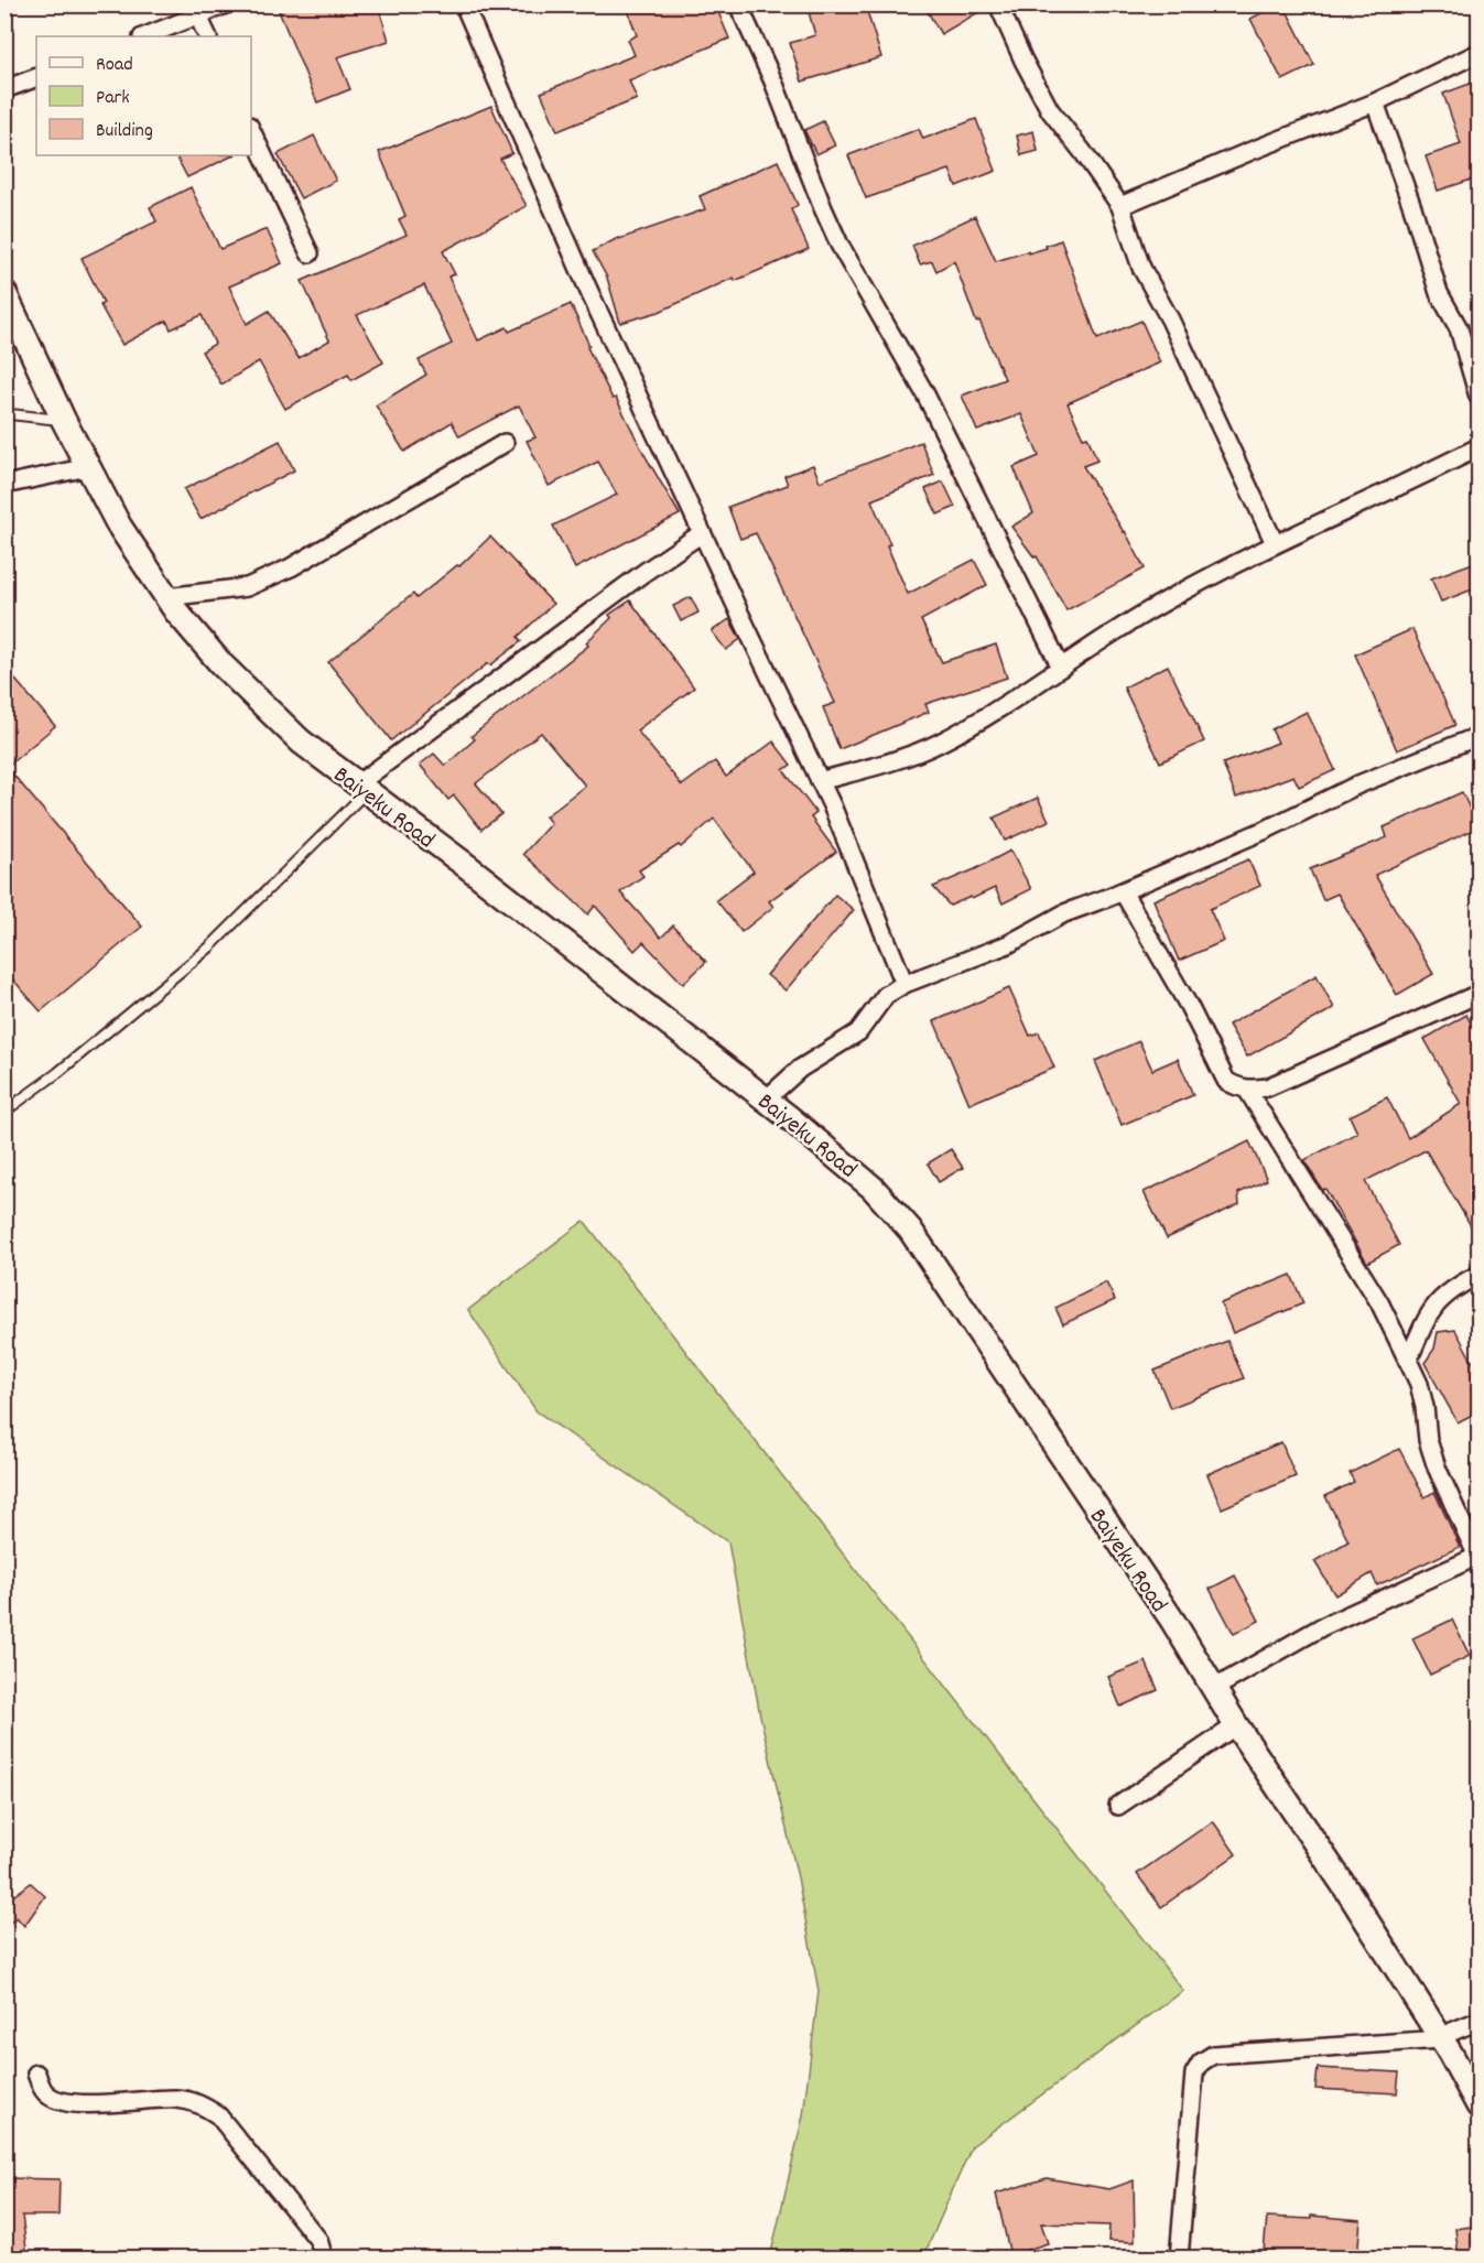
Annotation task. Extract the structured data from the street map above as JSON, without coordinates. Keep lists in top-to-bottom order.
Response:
{
  "streets": {
    "main road": ["Baiyeku Road"]
  },
  "legend": ["Road", "Park", "Building"]
}
